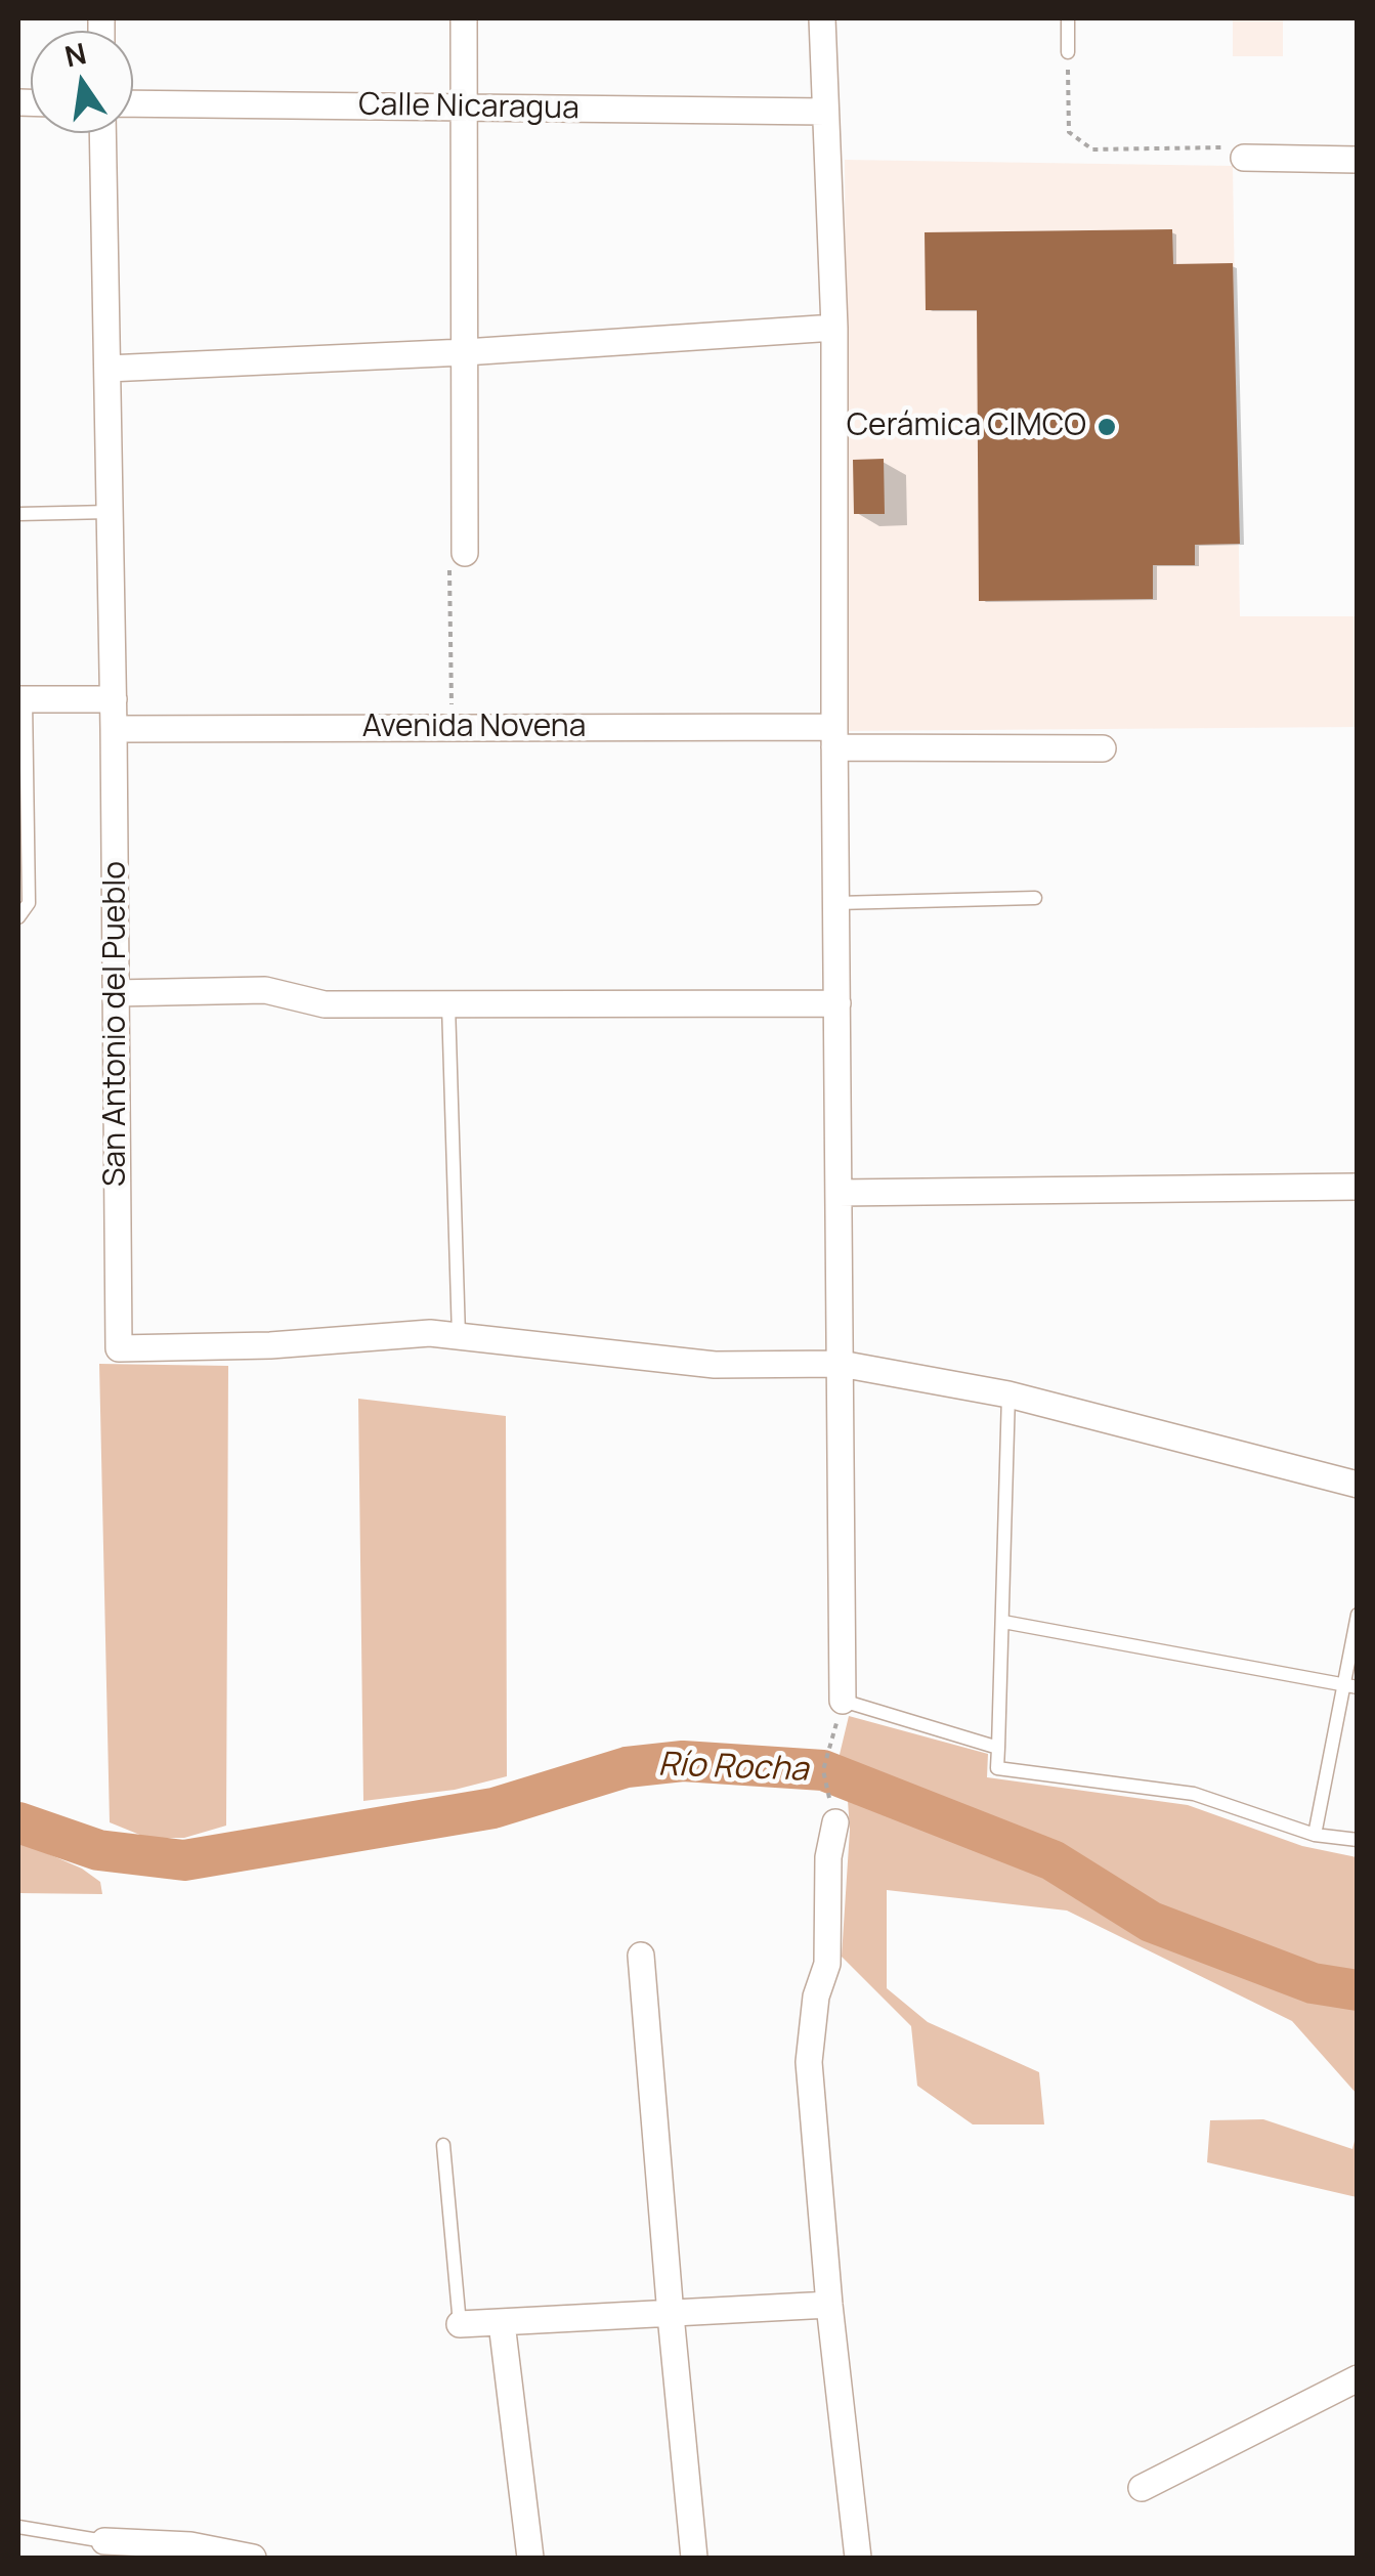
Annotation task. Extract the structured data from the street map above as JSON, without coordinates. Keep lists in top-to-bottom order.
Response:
{
  "streets": {
    "street": ["Calle Nicaragua", "Avenida Novena", "San Antonio del Pueblo"]
  },
  "crossings": [
    ["Avenida Novena", "San Antonio del Pueblo"]
  ],
  "water": ["Río Rocha"],
  "places": ["Cerámica CIMCO"],
  "north": "top"
}
